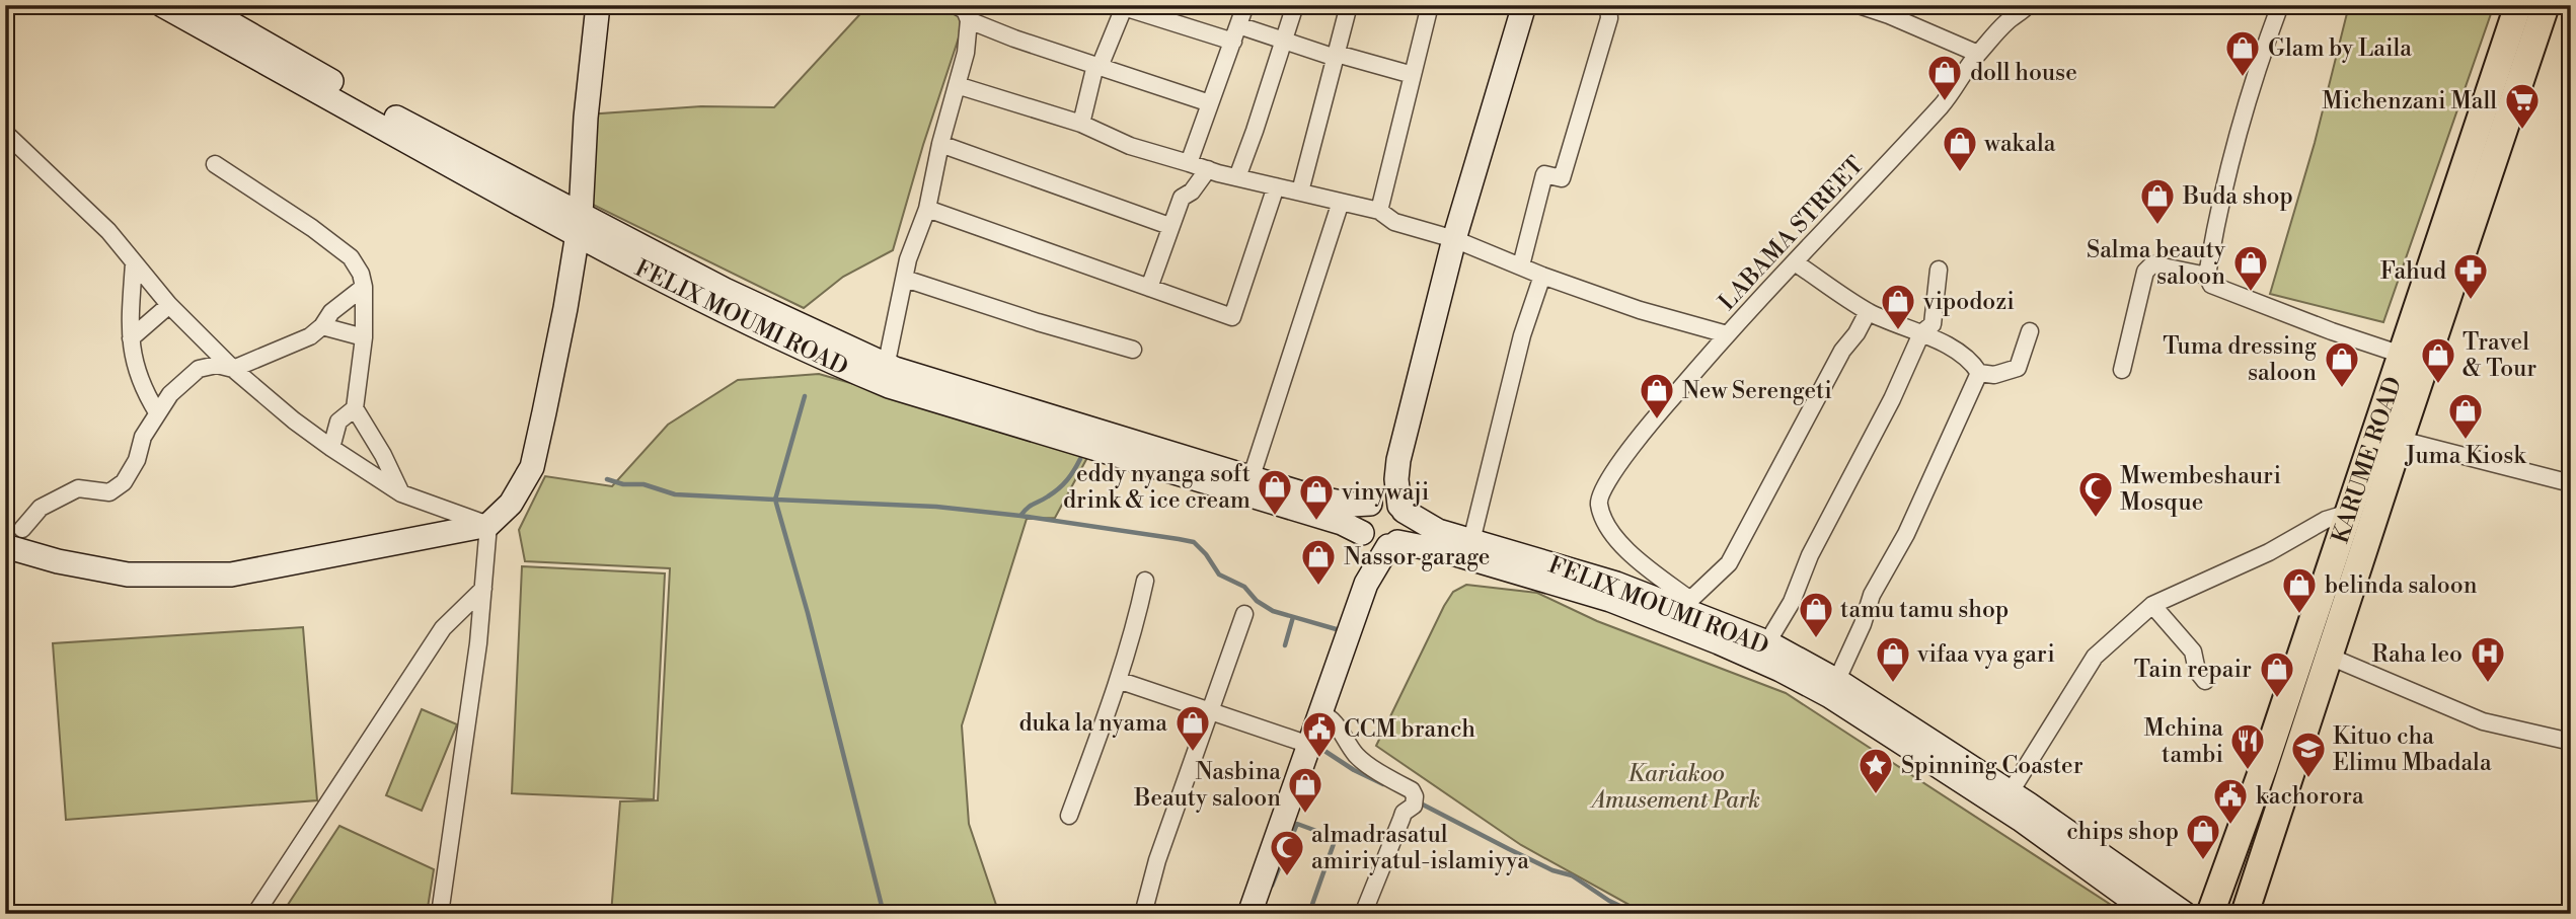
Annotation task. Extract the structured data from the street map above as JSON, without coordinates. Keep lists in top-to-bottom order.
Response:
{
  "streets": {
    "main road": ["FELIX MOUMI ROAD", "KARUME ROAD"],
    "street": ["LABAMA STREET"]
  },
  "crossings": [
    ["LABAMA STREET", "FELIX MOUMI ROAD"]
  ],
  "parks": ["Kariakoo Amusement Park"],
  "places": {
    "shop": [
      "Glam by Laila",
      "doll house",
      "wakala",
      "Buda shop",
      "Salma beauty saloon",
      "vipodozi",
      "Travel & Tour",
      "Tuma dressing saloon",
      "New Serengeti",
      "Juma Kiosk",
      "eddy nyanga soft drink & ice cream",
      "vinywaji",
      "Nassor garage",
      "belinda saloon",
      "tamu tamu shop",
      "vifaa vya gari",
      "Tain repair",
      "duka la nyama",
      "Nasbina Beauty saloon",
      "chips shop"
    ],
    "supermarket": ["Michenzani Mall"],
    "pharmacy": ["Fahud"],
    "mosque": ["Mwembeshauri Mosque", "almadrasatul amiriyatul-islamiyya"],
    "hospital": ["Raha leo"],
    "public building": ["CCM branch", "kachorora"],
    "restaurant": ["Mchina tambi"],
    "school or university": ["Kituo cha Elimu Mbadala"],
    "place": ["Spinning Coaster"]
  }
}
